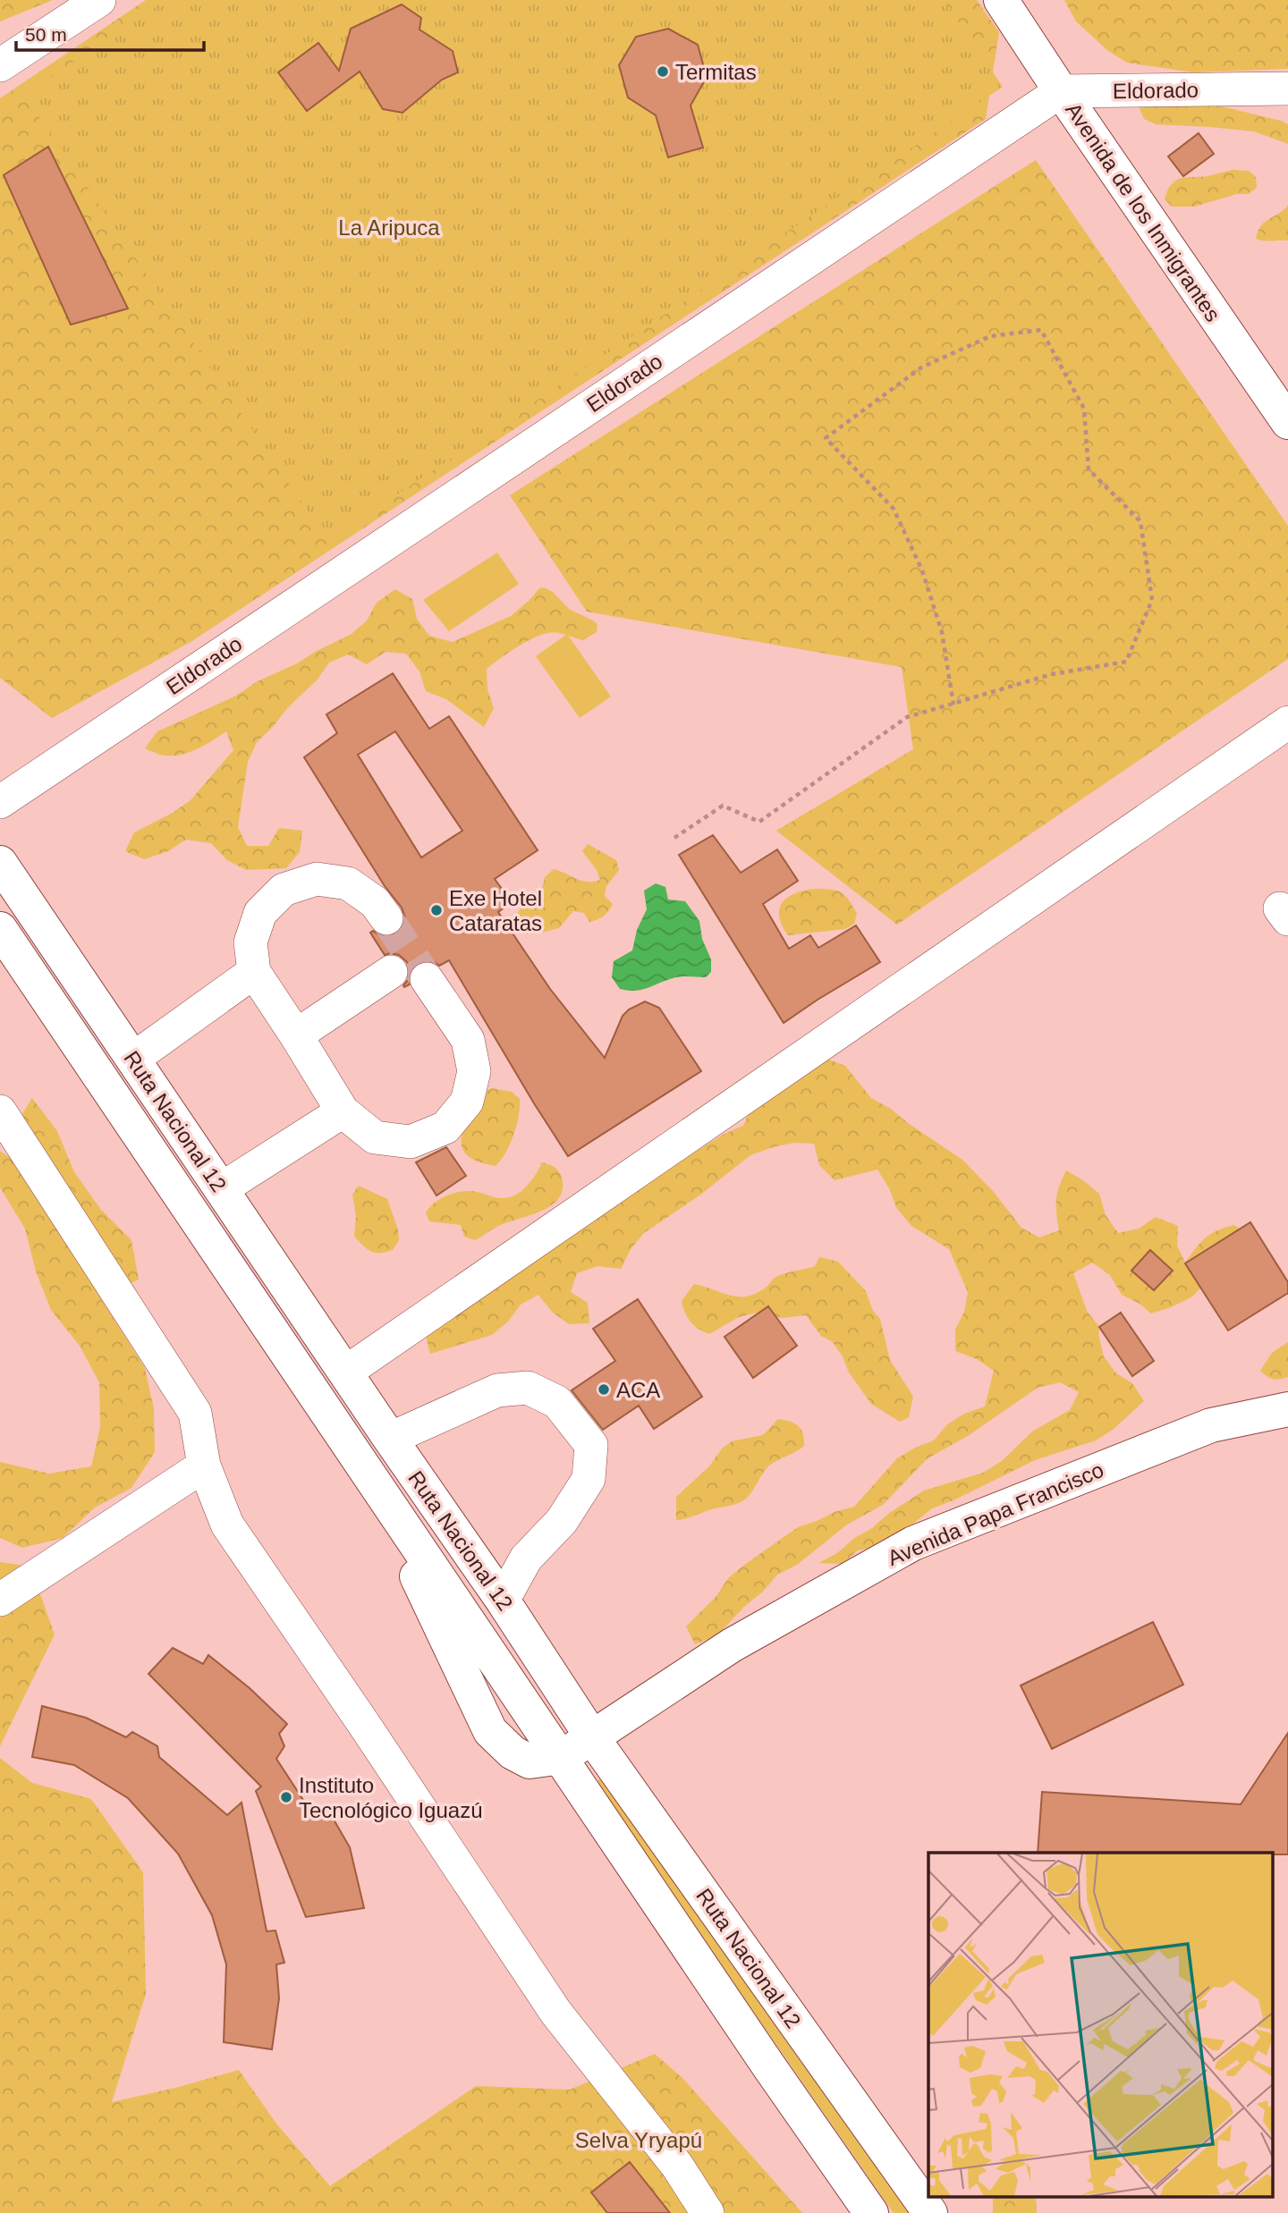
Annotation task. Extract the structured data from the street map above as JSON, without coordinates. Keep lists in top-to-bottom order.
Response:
{
  "streets": {
    "main road": ["Avenida de los Inmigrantes", "Ruta Nacional 12", "Avenida Papa Francisco"],
    "street": ["Eldorado"]
  },
  "crossings": [
    ["Eldorado", "Avenida de los Inmigrantes"],
    ["Ruta Nacional 12", "Avenida Papa Francisco"]
  ],
  "parks": ["La Aripuca", "Selva Yryapú"],
  "places": [
    "Termitas",
    "Exe Hotel Cataratas",
    "ACA",
    "Instituto Tecnológico Iguazú"
  ],
  "scale_bar": "50 m"
}
